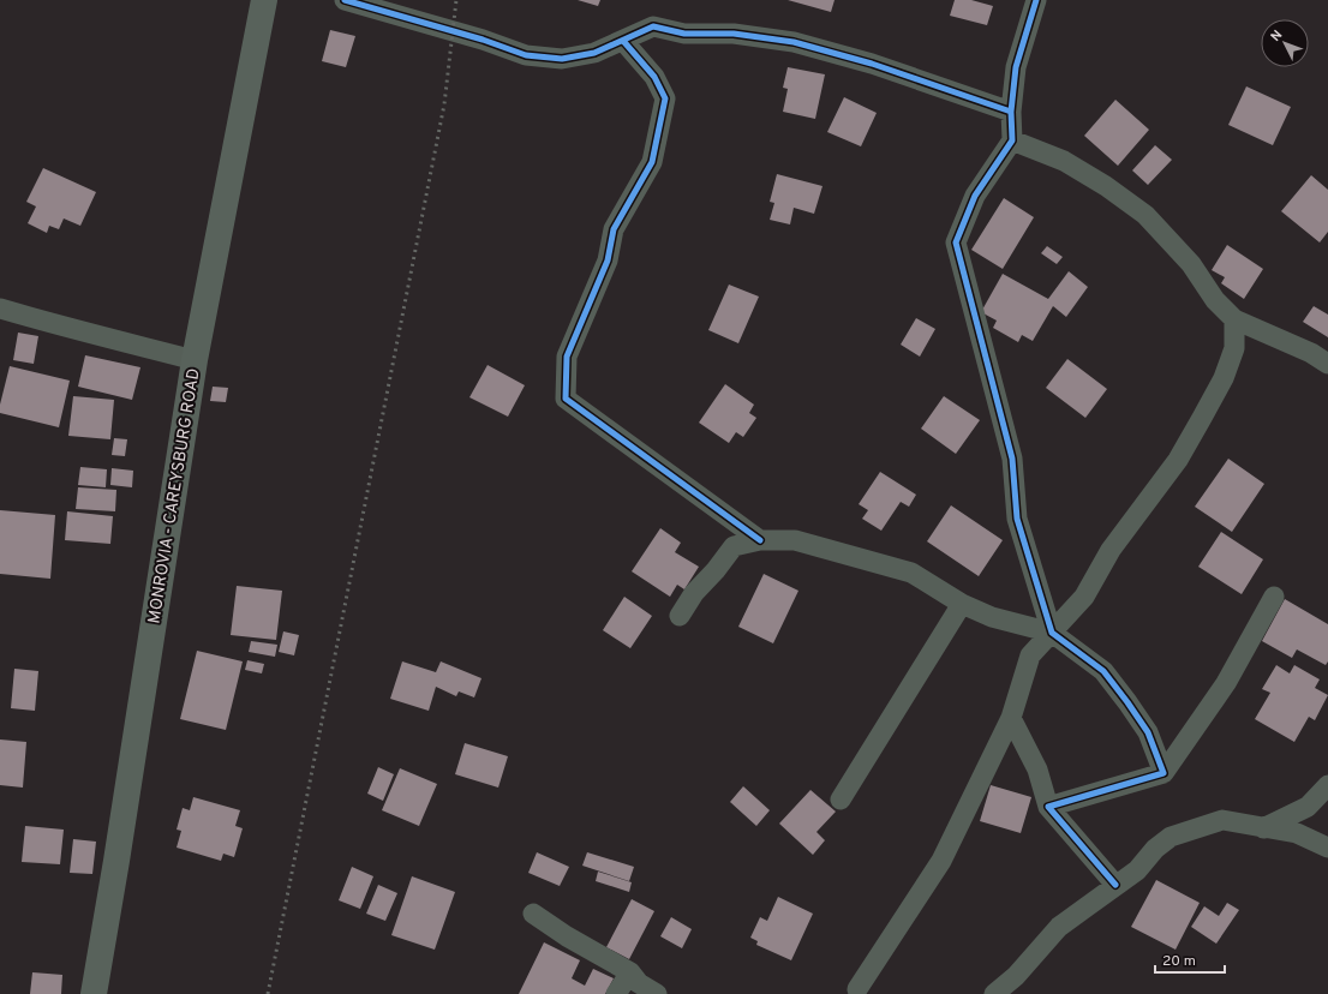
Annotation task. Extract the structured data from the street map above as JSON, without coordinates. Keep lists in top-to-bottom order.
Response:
{
  "streets": {
    "main road": ["MONROVIA - CAREYSBURG ROAD"]
  },
  "scale_bar": "20 m",
  "north": "top left"
}
